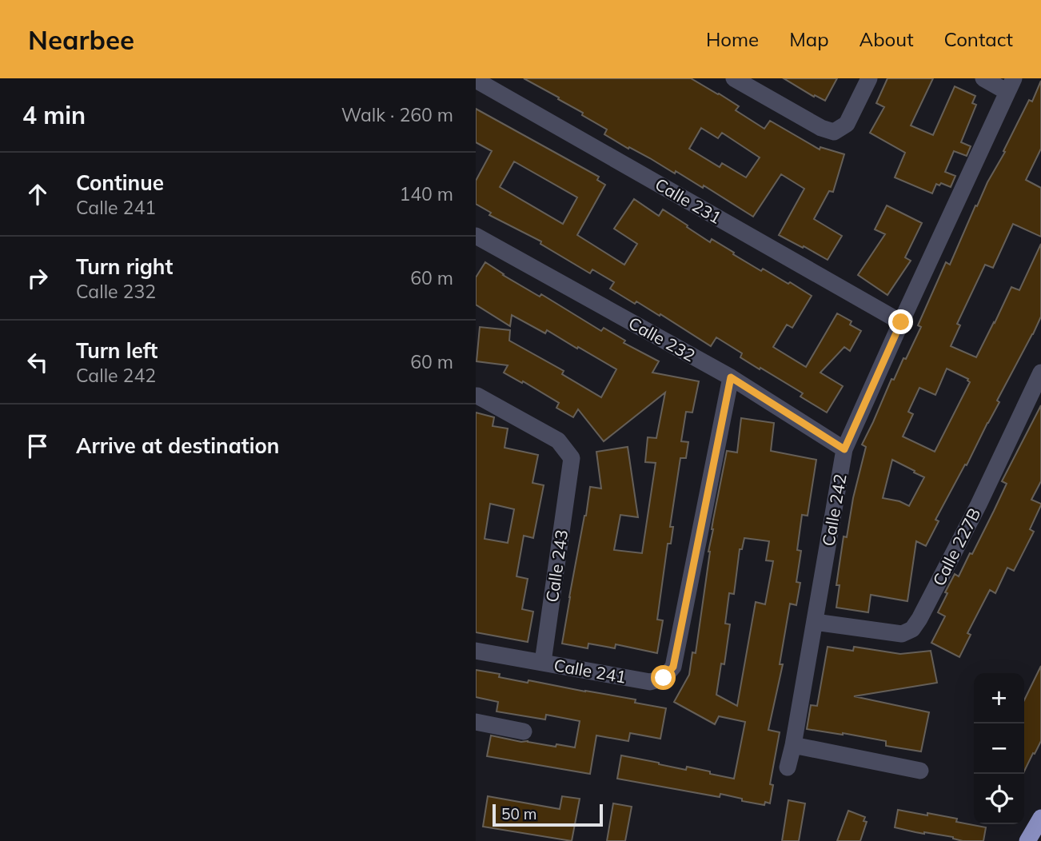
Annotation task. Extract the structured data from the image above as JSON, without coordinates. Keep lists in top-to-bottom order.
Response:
{
  "streets": {
    "street": [
      "Calle 231",
      "Calle 232",
      "Calle 242",
      "Calle 227B",
      "Calle 243",
      "Calle 241"
    ]
  },
  "crossings": [
    ["Calle 231", "Calle 242"],
    ["Calle 232", "Calle 242"],
    ["Calle 232", "Calle 241"],
    ["Calle 242", "Calle 227B"],
    ["Calle 243", "Calle 241"]
  ],
  "scale_bar": "50 m",
  "page": {
    "header": "Nearbee",
    "nav": [
      "Home",
      "Map",
      "About",
      "Contact"
    ],
    "heading": ["4 min", "Walk · 260 m"],
    "list": [
      ["Continue", "Calle 241", "140 m"],
      ["Turn right", "Calle 232", "60 m"],
      ["Turn left", "Calle 242", "60 m"],
      "Arrive at destination"
    ],
    "map_buttons": ["+", "−"],
    "scale": "50 m"
  }
}
